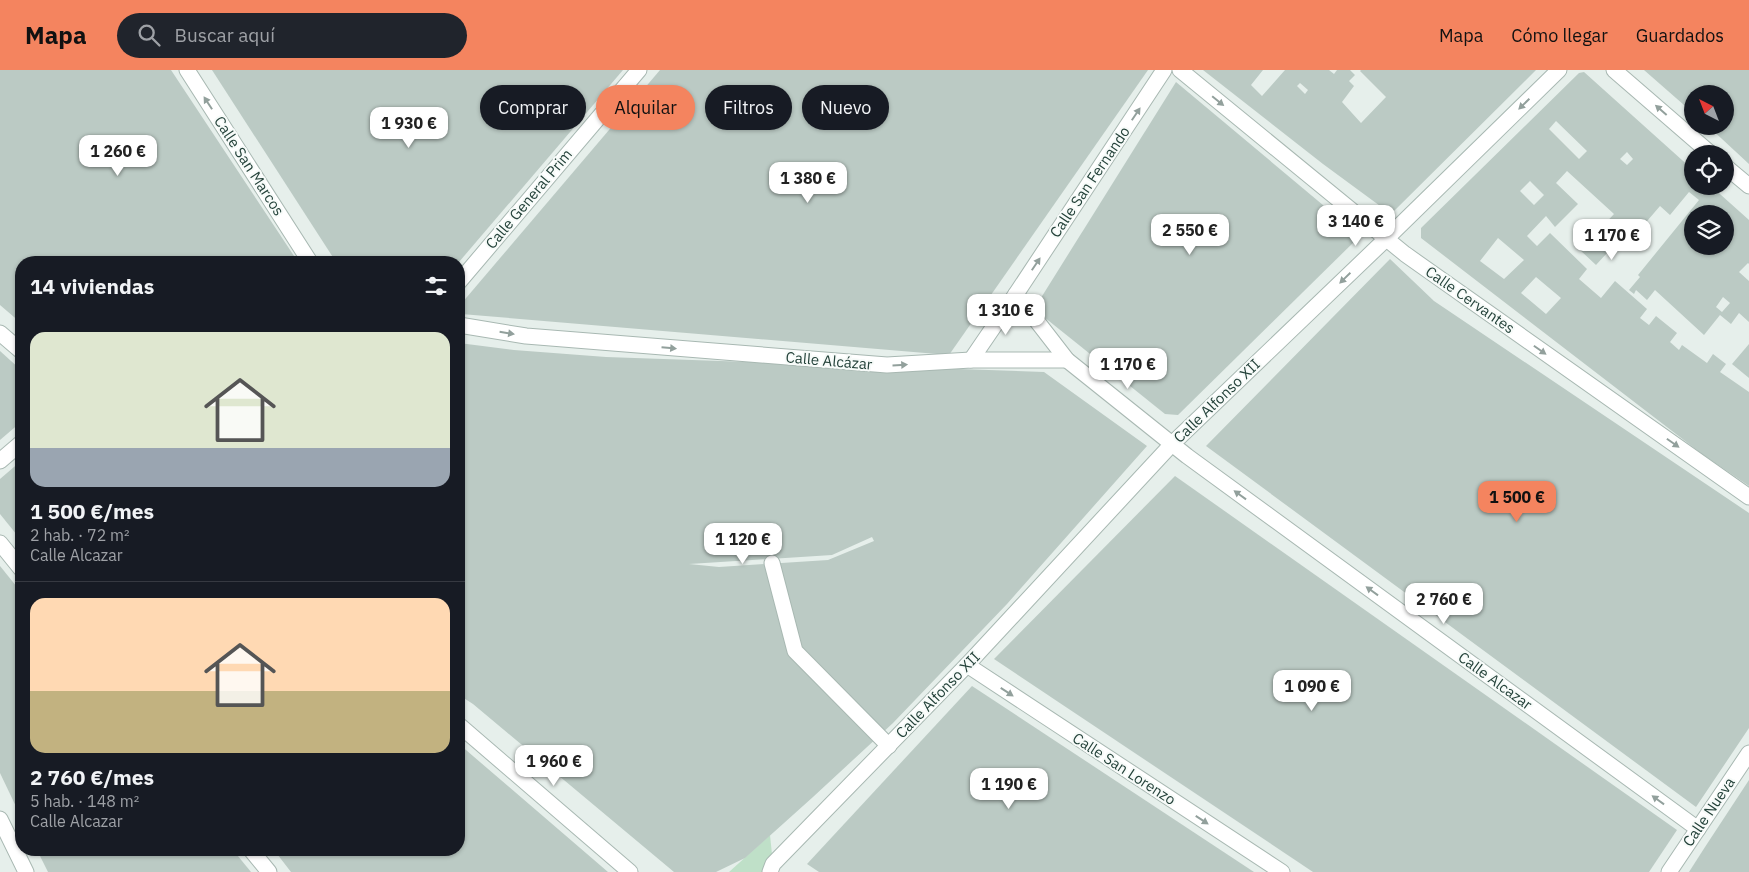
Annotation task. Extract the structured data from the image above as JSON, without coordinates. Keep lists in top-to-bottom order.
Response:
{
  "streets": {
    "street": [
      "Calle San Marcos",
      "Calle San Fernando",
      "Calle General Prim",
      "Calle Cervantes",
      "Calle Alcázar",
      "Calle Alfonso XII",
      "Calle Alcazar",
      "Calle San Lorenzo",
      "Calle Nueva"
    ]
  },
  "crossings": [
    ["Calle San Fernando", "Calle Alcázar"],
    ["Calle Cervantes", "Calle Alfonso XII"],
    ["Calle Alfonso XII", "Calle Alcazar"],
    ["Calle Alfonso XII", "Calle San Lorenzo"],
    ["Calle Alcazar", "Calle Nueva"]
  ],
  "one_way": [
    "Calle San Marcos",
    "Calle San Fernando",
    "Calle Cervantes",
    "Calle Alcázar",
    "Calle Alfonso XII",
    "Calle Alcazar",
    "Calle San Lorenzo"
  ],
  "north": "top left",
  "page": {
    "header": "Mapa",
    "search": "Buscar aquí",
    "nav": ["Mapa", "Cómo llegar", "Guardados"],
    "chip": [
      "Comprar",
      "Alquilar",
      "Filtros",
      "Nuevo"
    ],
    "price": [
      "1 930 €",
      "1 260 €",
      "1 380 €",
      "3 140 €",
      "2 550 €",
      "1 170 €",
      "1 310 €",
      "1 170 €",
      "1 500 €",
      "1 120 €",
      "2 760 €",
      "1 090 €",
      "1 960 €",
      "1 190 €"
    ],
    "heading": "14 viviendas",
    "list": [
      {
        "name": "1 500 €/mes",
        "note": "2 hab. · 72 m² · Calle Alcazar"
      },
      {
        "name": "2 760 €/mes",
        "note": "5 hab. · 148 m² · Calle Alcazar"
      }
    ]
  }
}
